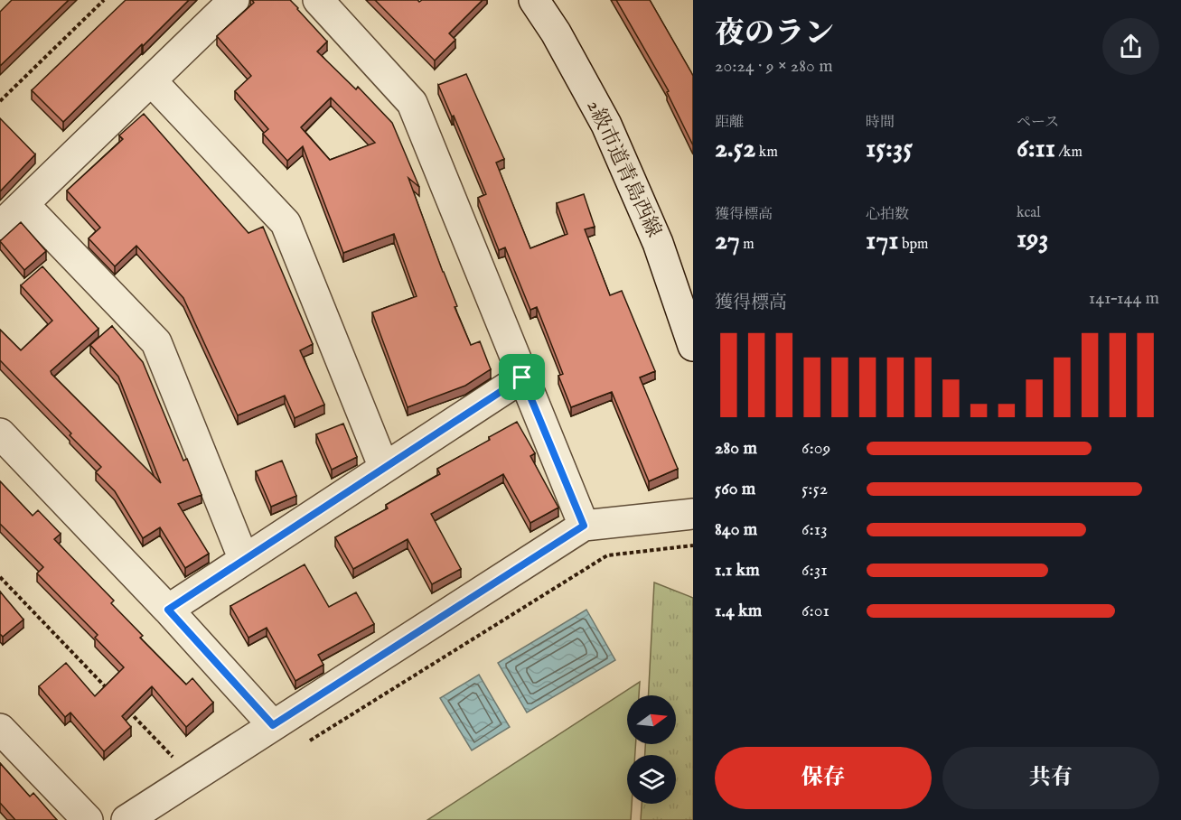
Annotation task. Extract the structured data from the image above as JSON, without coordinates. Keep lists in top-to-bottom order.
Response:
{
  "streets": {
    "street": ["2級市道青島西線"]
  },
  "north": "right",
  "page": {
    "heading": ["夜のラン", "20:24 · 9 × 280 m"],
    "stats": [
      ["距離", "2.52 km"],
      ["時間", "15:35"],
      ["ペース", "6:11 /km"],
      ["獲得標高", "27 m"],
      ["心拍数", "171 bpm"],
      ["kcal", "193"]
    ],
    "chart": ["獲得標高", "141–144 m"],
    "list": [
      {
        "name": "280 m",
        "note": "6:09"
      },
      {
        "name": "560 m",
        "note": "5:52"
      },
      {
        "name": "840 m",
        "note": "6:13"
      },
      {
        "name": "1.1 km",
        "note": "6:31"
      },
      {
        "name": "1.4 km",
        "note": "6:01"
      }
    ],
    "buttons": ["保存", "共有"]
  }
}
